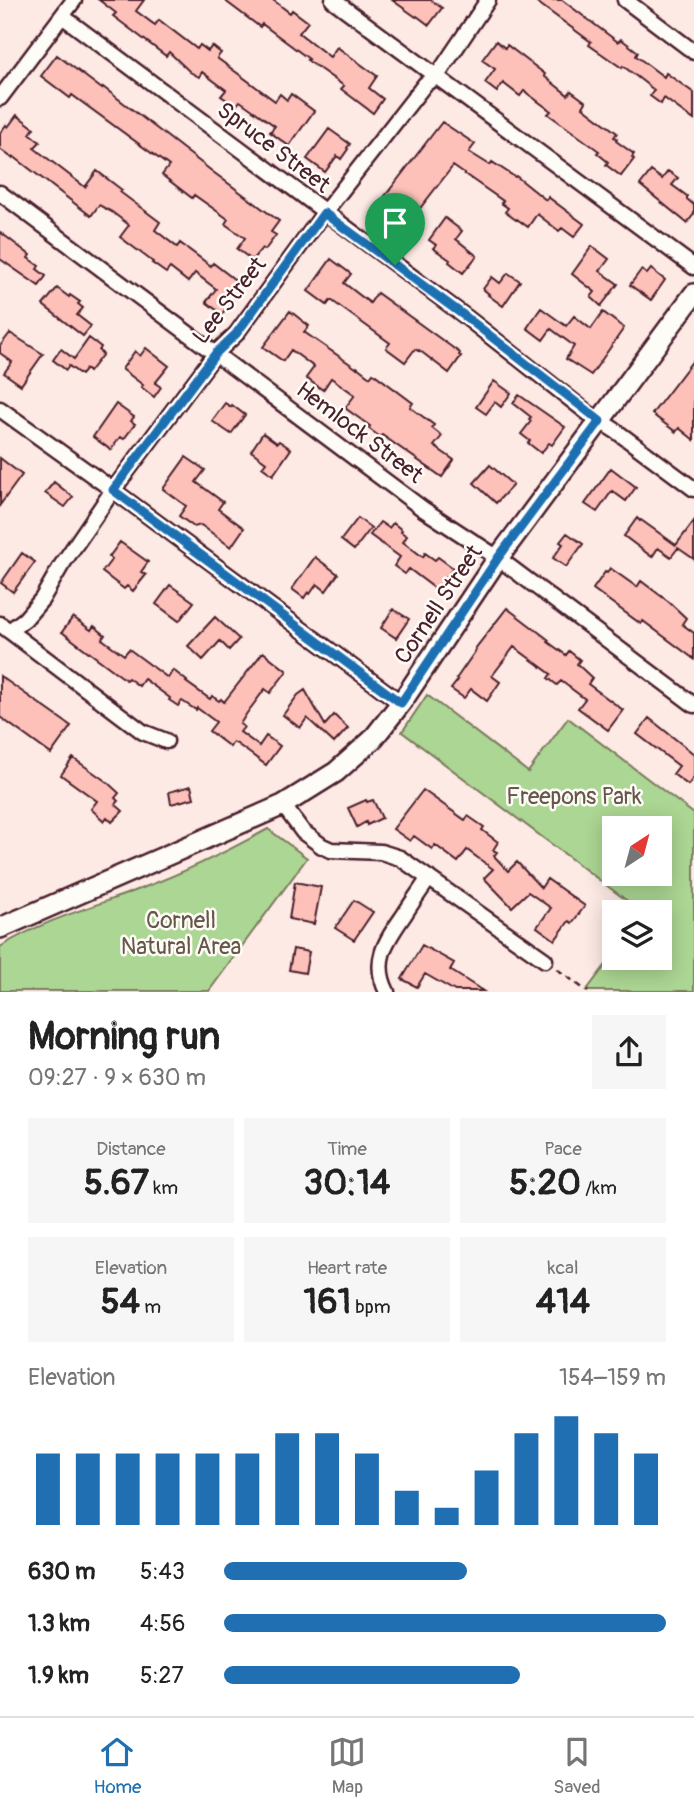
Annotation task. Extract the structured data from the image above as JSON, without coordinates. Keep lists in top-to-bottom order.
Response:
{
  "streets": {
    "street": [
      "Spruce Street",
      "Lee Street",
      "Hemlock Street",
      "Cornell Street"
    ]
  },
  "crossings": [
    ["Spruce Street", "Lee Street"],
    ["Spruce Street", "Cornell Street"],
    ["Lee Street", "Hemlock Street"],
    ["Hemlock Street", "Cornell Street"]
  ],
  "parks": ["Freepons Park", "Cornell Natural Area"],
  "north": "top right",
  "page": {
    "heading": ["Morning run", "09:27 · 9 × 630 m"],
    "stats": [
      ["Distance", "5.67 km"],
      ["Time", "30:14"],
      ["Pace", "5:20 /km"],
      ["Elevation", "54 m"],
      ["Heart rate", "161 bpm"],
      ["kcal", "414"]
    ],
    "chart": ["Elevation", "154–159 m"],
    "list": [
      {
        "name": "630 m",
        "note": "5:43"
      },
      {
        "name": "1.3 km",
        "note": "4:56"
      },
      {
        "name": "1.9 km",
        "note": "5:27"
      }
    ],
    "tabs": ["Home", "Map", "Saved"]
  }
}
